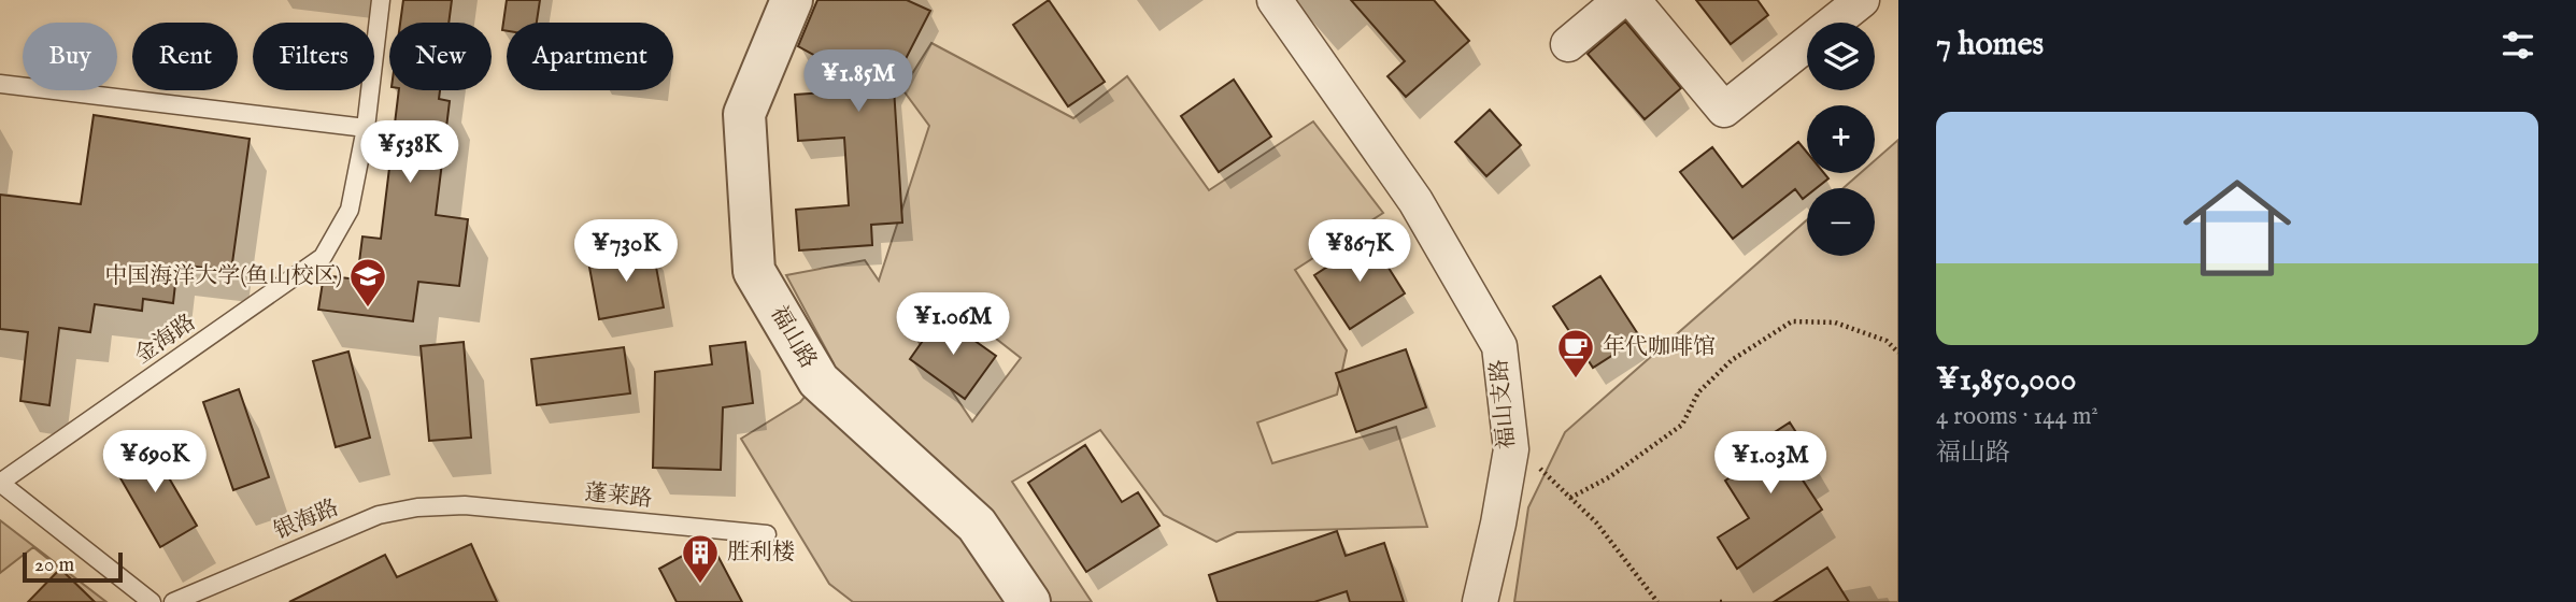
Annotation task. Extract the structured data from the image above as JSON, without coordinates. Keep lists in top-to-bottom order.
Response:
{
  "streets": {
    "street": ["福山路", "福山支路"],
    "lane": ["金海路", "蓬莱路", "银海路"]
  },
  "crossings": [
    ["蓬莱路", "银海路"]
  ],
  "places": {
    "school or university": ["中国海洋大学(鱼山校区)"],
    "cafe": ["年代咖啡馆"],
    "building": ["胜利楼"]
  },
  "scale_bar": "20 m",
  "page": {
    "heading": "7 homes",
    "map_buttons": ["+", "−"],
    "chip": [
      "Buy",
      "Rent",
      "Filters",
      "New",
      "Apartment"
    ],
    "price": [
      "¥1.85M",
      "¥538K",
      "¥730K",
      "¥867K",
      "¥1.06M",
      "¥690K",
      "¥1.03M"
    ],
    "list": [
      {
        "name": "¥1,850,000",
        "note": "4 rooms · 144 m² · 福山路"
      }
    ],
    "scale": "20 m"
  }
}
